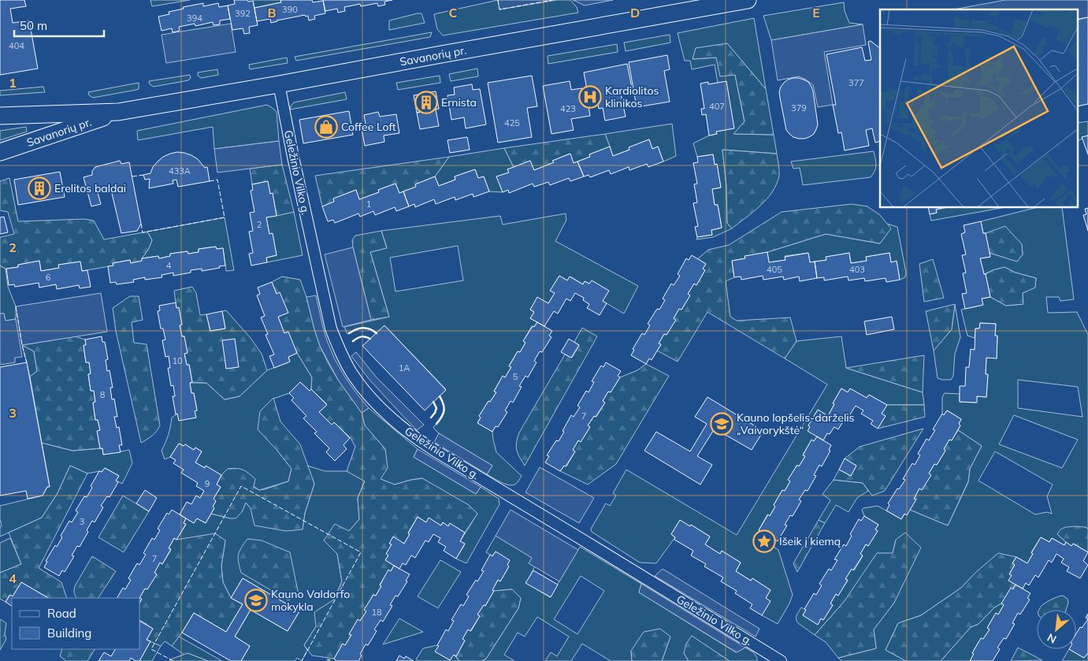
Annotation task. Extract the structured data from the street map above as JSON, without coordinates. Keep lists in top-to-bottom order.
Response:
{
  "streets": {
    "main road": ["Savanorių pr."],
    "street": ["Geležinio Vilko g."]
  },
  "crossings": [
    ["Savanorių pr.", "Geležinio Vilko g."]
  ],
  "places": {
    "hospital": ["Kardiolitos klinikos"],
    "building": ["Ernista", "Erelitos baldai"],
    "shop": ["Coffee Loft"],
    "school or university": ["Kauno lopšelis-darželis „Vaivorykštė“", "Kauno Valdorfo mokykla"],
    "place": ["Išeik į kiemą"]
  },
  "house_numbers": [
    "390",
    "392",
    "394",
    "404",
    "377",
    "407",
    "379",
    "423",
    "425",
    "433A",
    "1",
    "2",
    "4",
    "405",
    "403",
    "6",
    "10",
    "1A",
    "5",
    "8",
    "7",
    "9",
    "3",
    "7",
    "18"
  ],
  "legend": ["Road", "Building"],
  "scale_bar": "50 m",
  "north": "bottom left",
  "grid": {
    "columns": [
      "B",
      "C",
      "D",
      "E"
    ],
    "rows": [
      "1",
      "2",
      "3",
      "4"
    ]
  }
}
